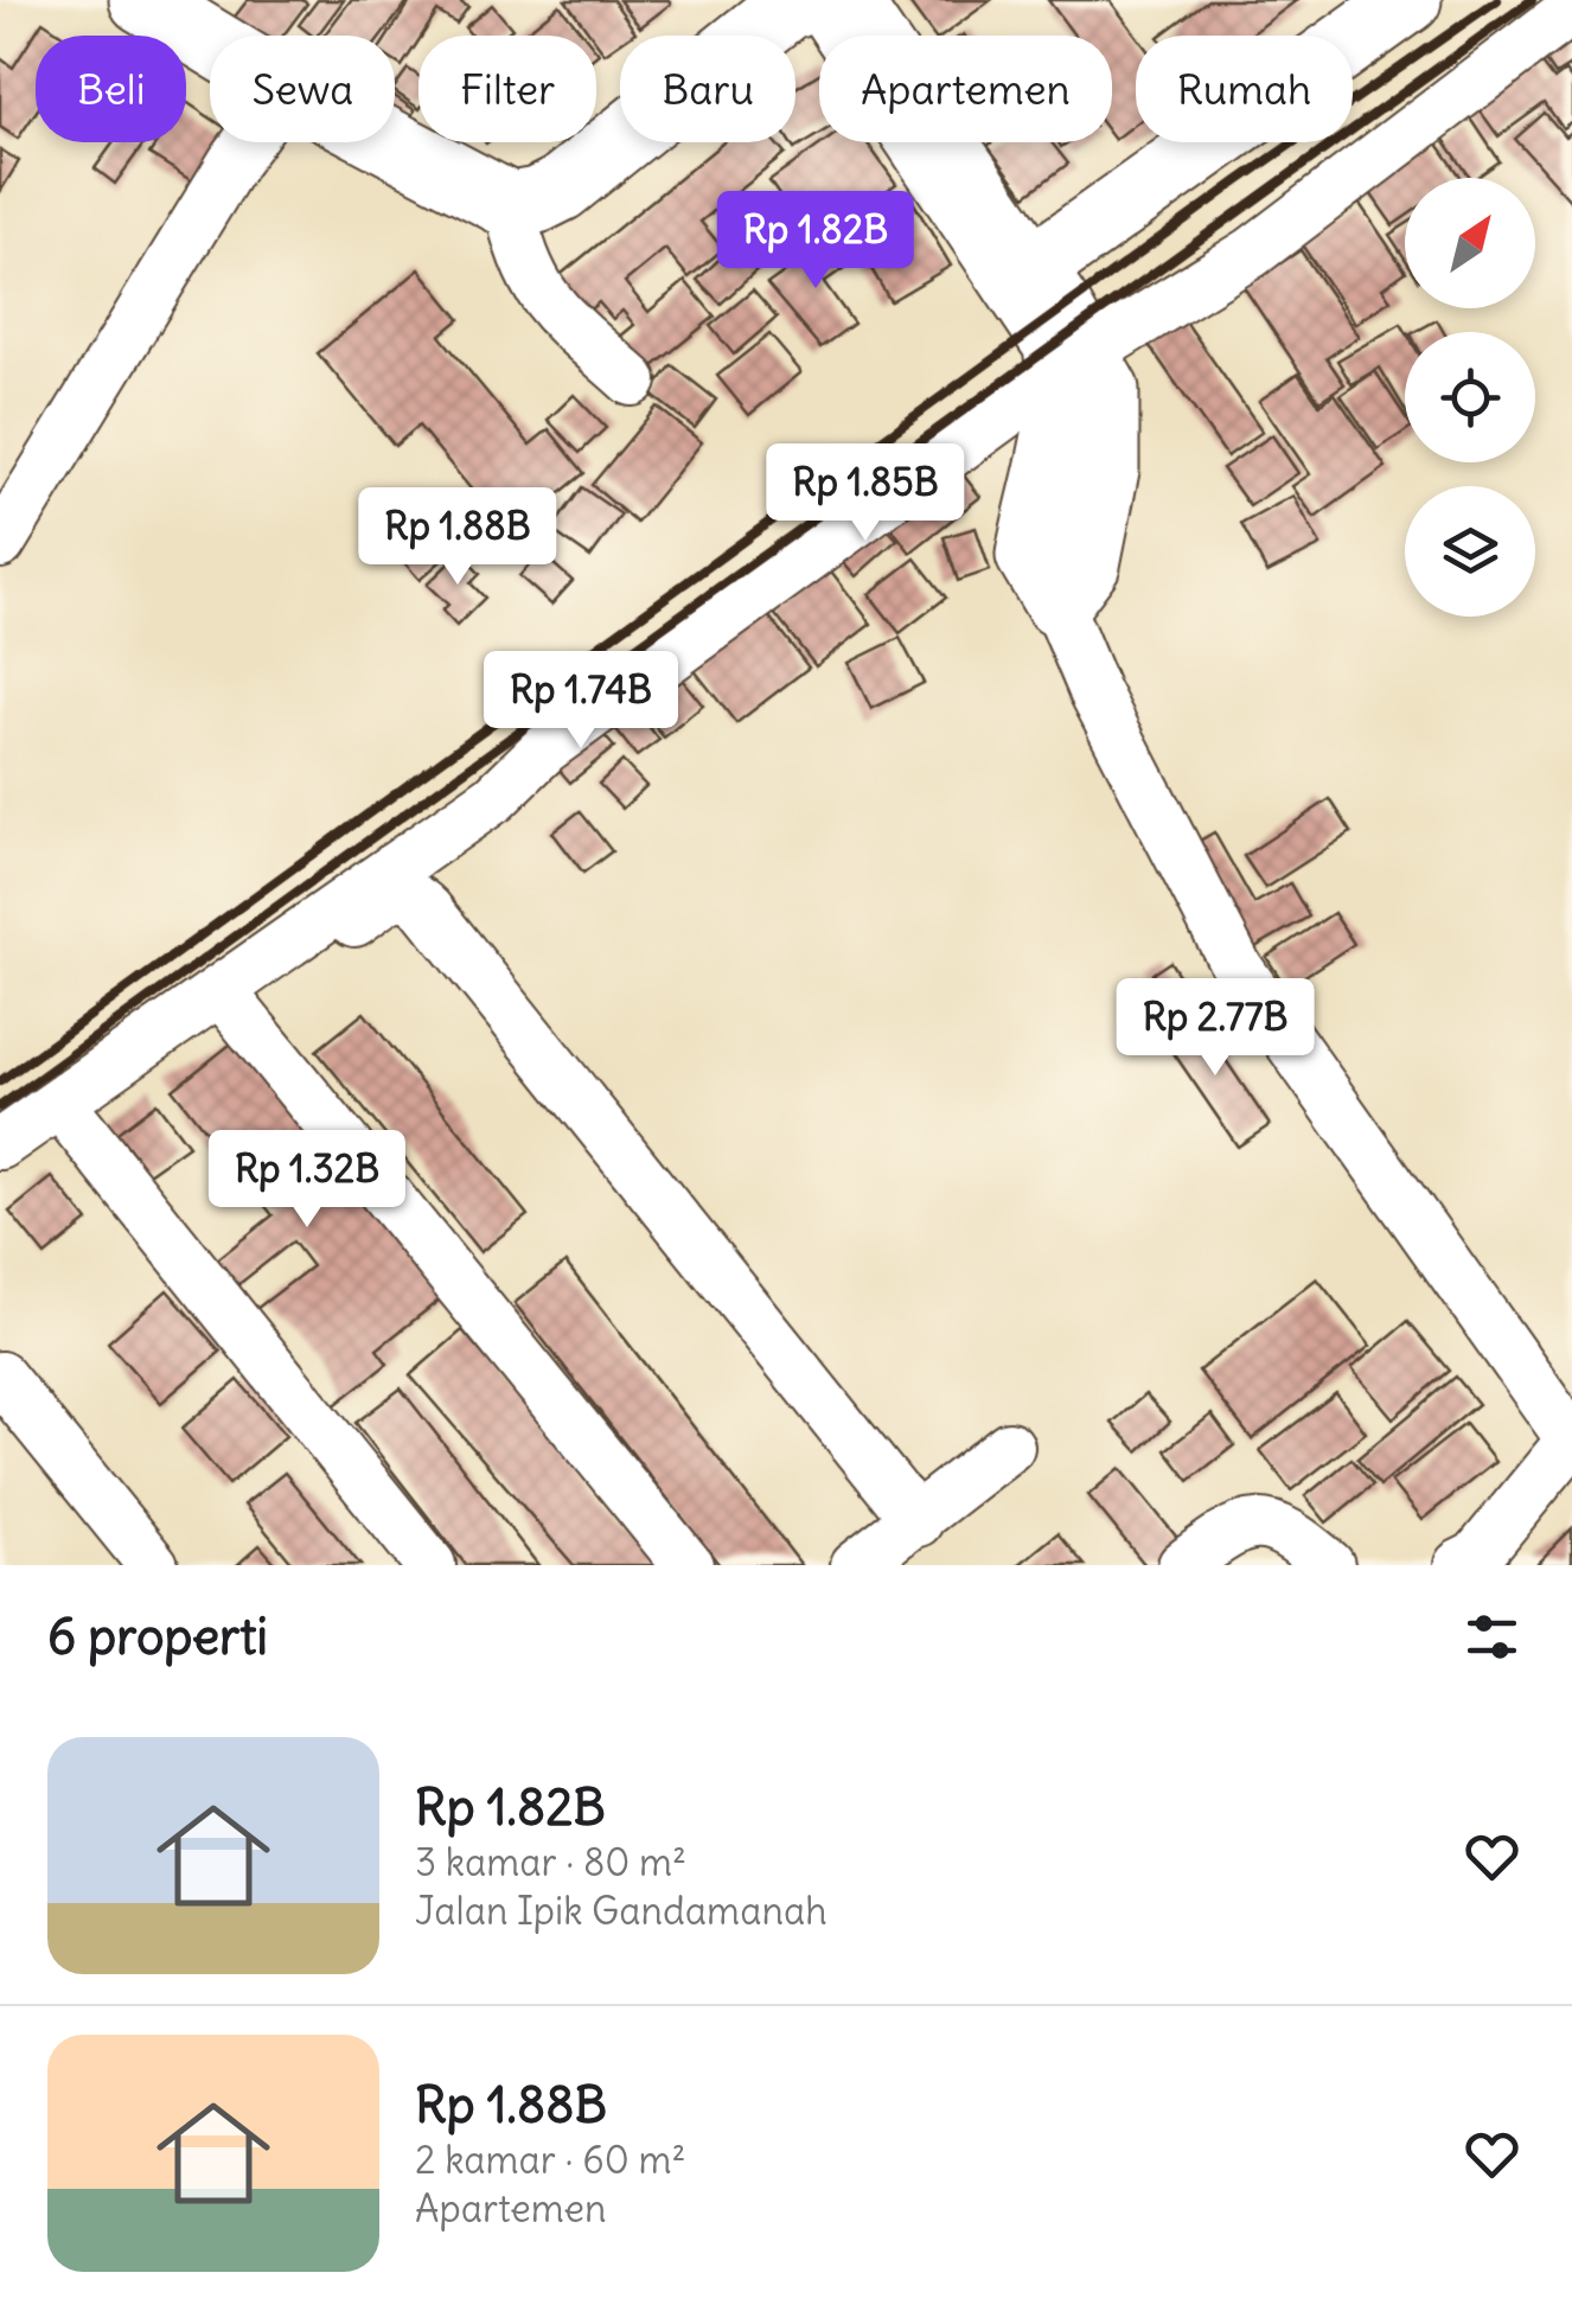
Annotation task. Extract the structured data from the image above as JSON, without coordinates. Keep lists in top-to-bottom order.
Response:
{
  "north": "top right",
  "page": {
    "chip": [
      "Beli",
      "Sewa",
      "Filter",
      "Baru",
      "Apartemen",
      "Rumah"
    ],
    "price": [
      "Rp 1.82B",
      "Rp 1.85B",
      "Rp 1.88B",
      "Rp 1.74B",
      "Rp 2.77B",
      "Rp 1.32B"
    ],
    "heading": "6 properti",
    "list": [
      {
        "name": "Rp 1.82B",
        "note": "3 kamar · 80 m² · Jalan Ipik Gandamanah"
      },
      {
        "name": "Rp 1.88B",
        "note": "2 kamar · 60 m² · Apartemen"
      }
    ]
  }
}
